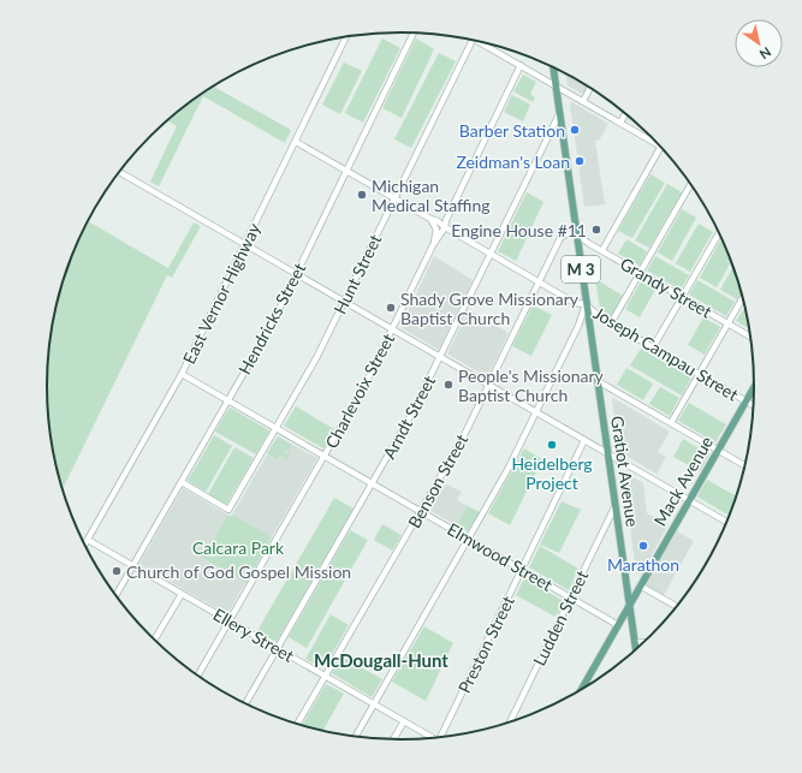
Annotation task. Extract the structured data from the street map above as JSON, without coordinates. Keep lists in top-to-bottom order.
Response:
{
  "streets": {
    "main road": ["M 3", "Gratiot Avenue", "Mack Avenue"],
    "street": [
      "Hunt Street",
      "Grandy Street",
      "East Vernor Highway",
      "Hendricks Street",
      "Joseph Campau Street",
      "Charlevoix Street",
      "Arndt Street",
      "Benson Street",
      "Elmwood Street",
      "Ludden Street",
      "Ellery Street",
      "Preston Street"
    ]
  },
  "crossings": [
    ["Hunt Street", "Hendricks Street"],
    ["Hunt Street", "Joseph Campau Street"],
    ["Hunt Street", "Elmwood Street"],
    ["Grandy Street", "Gratiot Avenue"],
    ["Grandy Street", "Benson Street"],
    ["East Vernor Highway", "Joseph Campau Street"],
    ["East Vernor Highway", "Elmwood Street"],
    ["East Vernor Highway", "Ellery Street"],
    ["Hendricks Street", "Joseph Campau Street"],
    ["Hendricks Street", "Elmwood Street"],
    ["Hendricks Street", "Ellery Street"],
    ["Joseph Campau Street", "Charlevoix Street"],
    ["Joseph Campau Street", "Arndt Street"],
    ["Joseph Campau Street", "Gratiot Avenue"],
    ["Joseph Campau Street", "Benson Street"],
    ["Joseph Campau Street", "Mack Avenue"],
    ["Charlevoix Street", "Elmwood Street"],
    ["Charlevoix Street", "Ellery Street"],
    ["Arndt Street", "Gratiot Avenue"],
    ["Arndt Street", "Elmwood Street"],
    ["Arndt Street", "Ellery Street"],
    ["Gratiot Avenue", "Benson Street"],
    ["Gratiot Avenue", "Mack Avenue"],
    ["Gratiot Avenue", "Ludden Street"],
    ["Benson Street", "Elmwood Street"],
    ["Benson Street", "Ellery Street"],
    ["Mack Avenue", "Elmwood Street"],
    ["Elmwood Street", "Ludden Street"],
    ["Elmwood Street", "Preston Street"]
  ],
  "districts": ["McDougall-Hunt"],
  "parks": ["Calcara Park"],
  "places": [
    "Barber Station",
    "Zeidman's Loan",
    "Michigan Medical Staffing",
    "Engine House #11",
    "Shady Grove Missionary Baptist Church",
    "People's Missionary Baptist Church",
    "Heidelberg Project",
    "Marathon",
    "Church of God Gospel Mission"
  ],
  "north": "bottom right"
}
